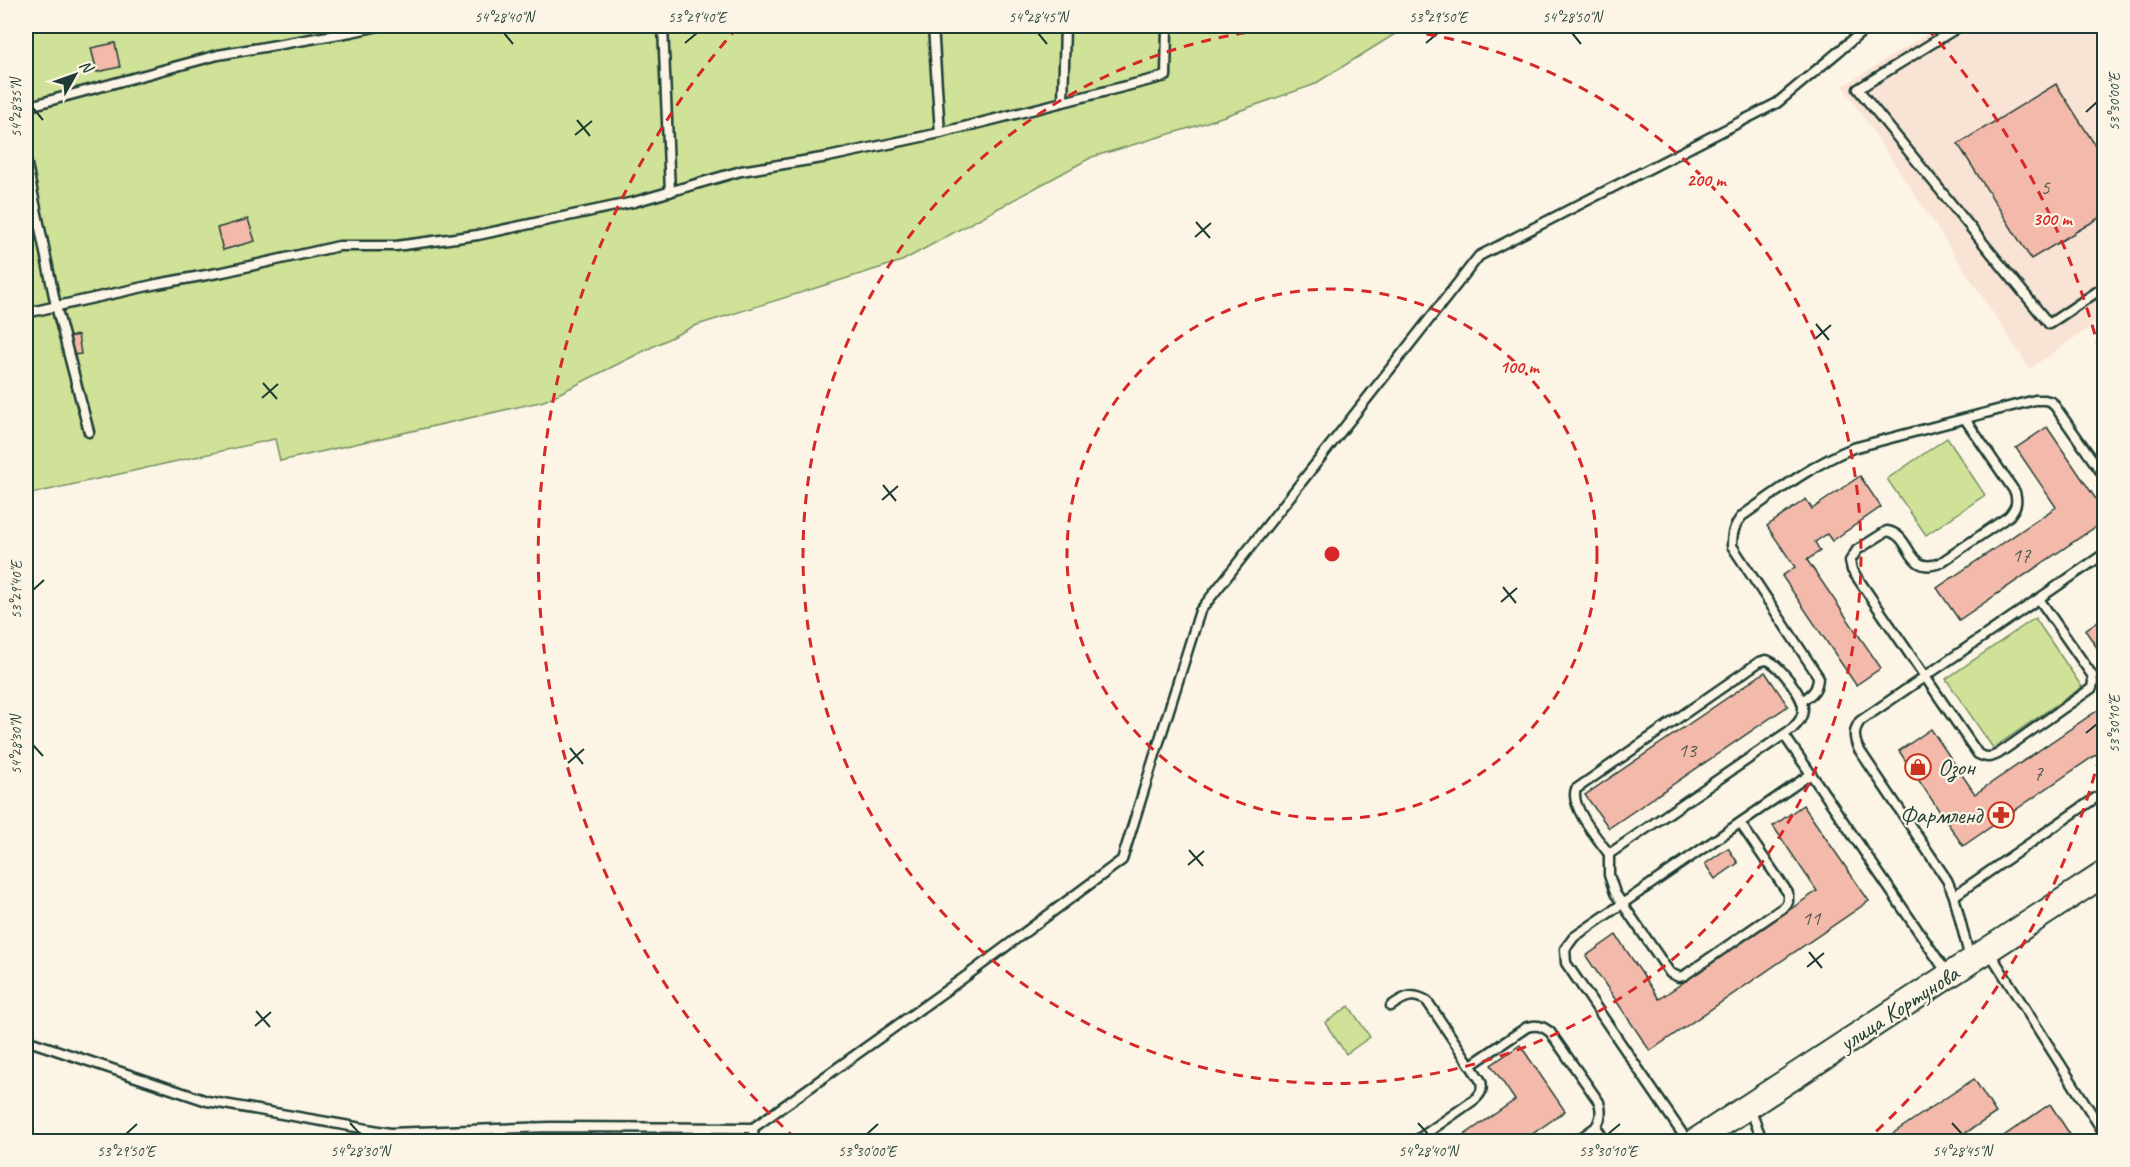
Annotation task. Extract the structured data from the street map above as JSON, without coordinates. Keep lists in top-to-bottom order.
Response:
{
  "streets": {
    "main road": ["улица Кортунова"]
  },
  "places": {
    "shop": ["Озон"],
    "pharmacy": ["Фармленд"]
  },
  "house_numbers": [
    "5",
    "17",
    "13",
    "7",
    "11"
  ],
  "north": "top right",
  "coordinates": [
    "54°28'40\"N",
    "53°29'40\"E",
    "54°28'45\"N",
    "53°29'50\"E",
    "54°28'50\"N",
    "53°30'00\"E",
    "54°28'35\"N",
    "53°30'10\"E",
    "54°28'30\"N"
  ],
  "rings": ["200 m", "300 m", "100 m"]
}
